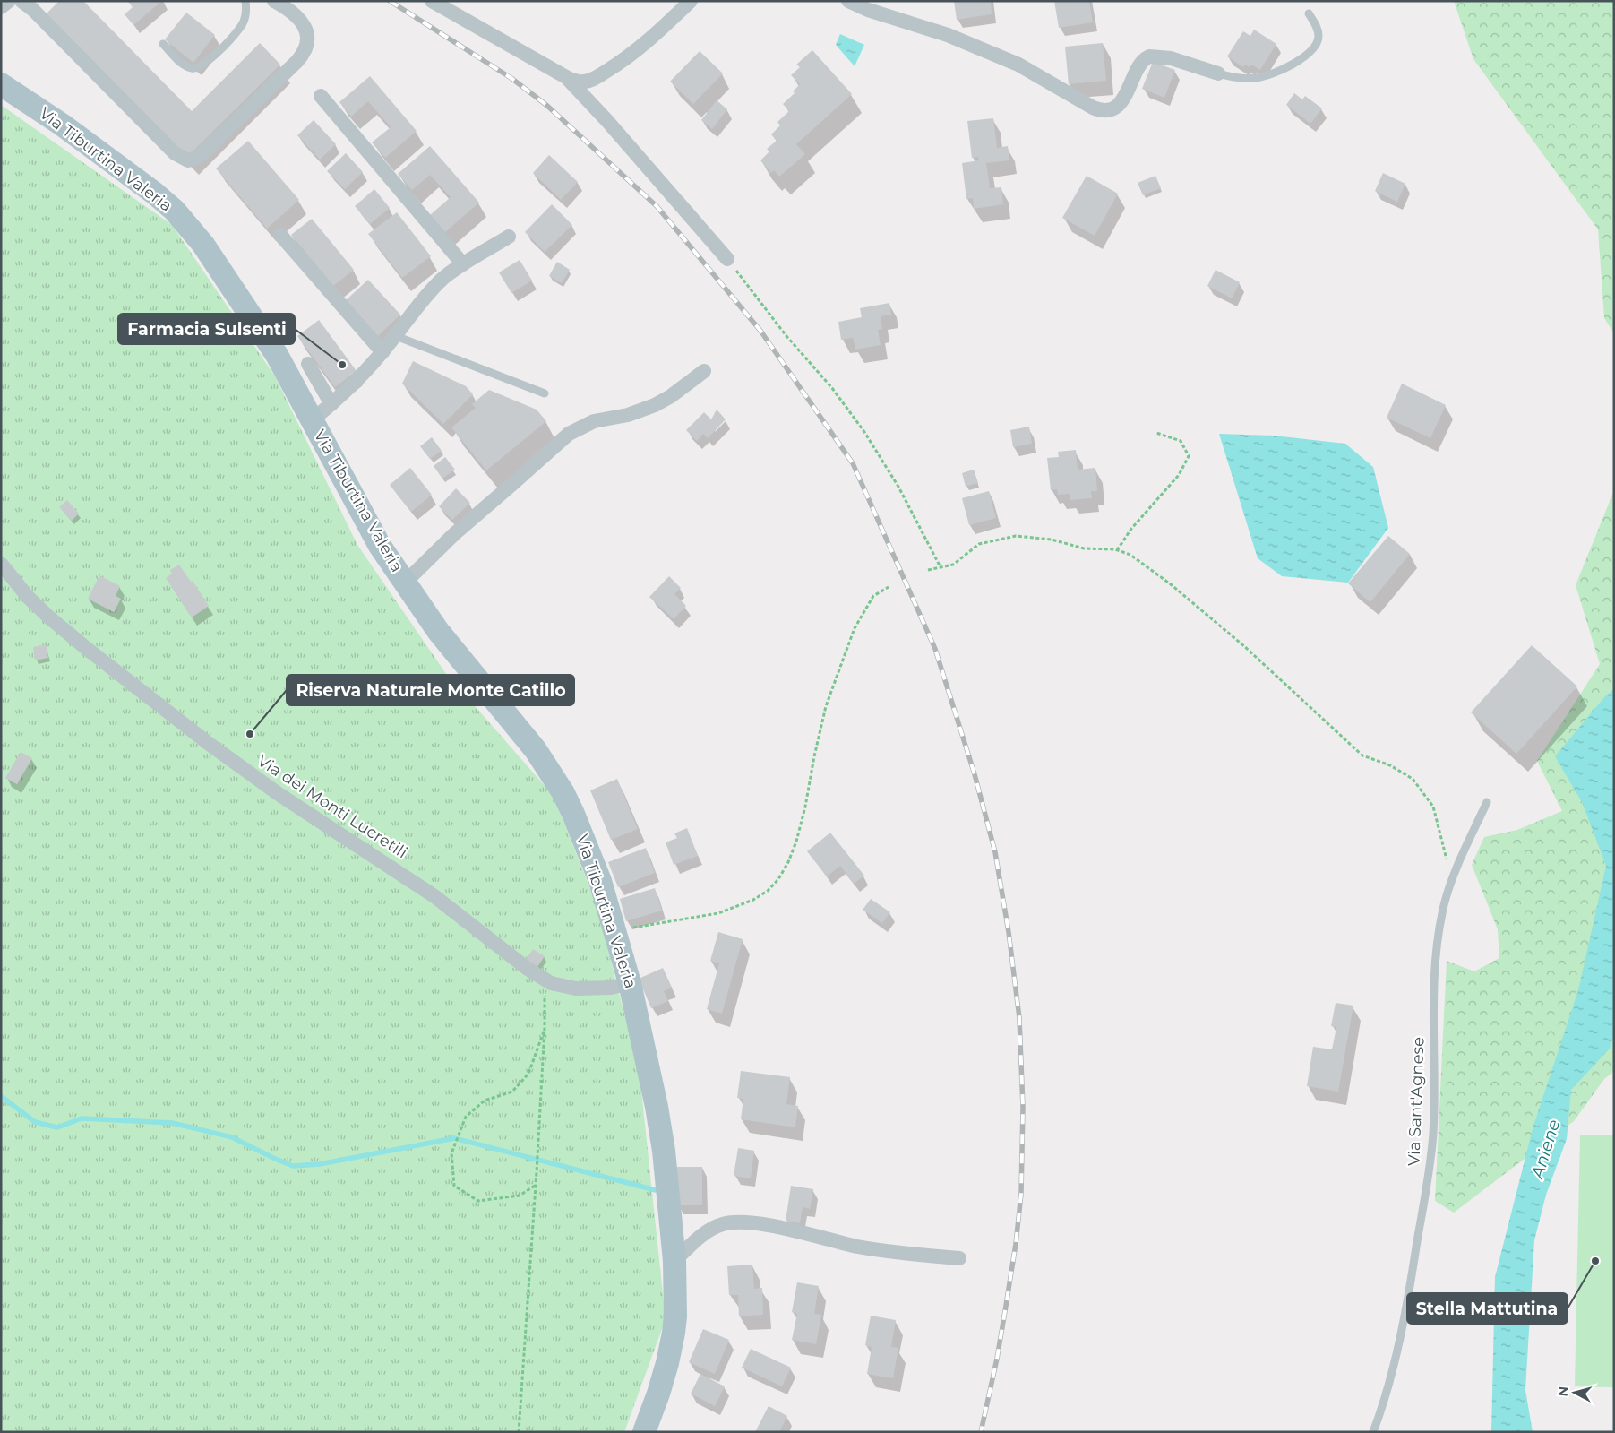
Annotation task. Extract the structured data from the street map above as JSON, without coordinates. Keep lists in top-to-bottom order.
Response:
{
  "streets": {
    "main road": ["Via Tiburtina Valeria"],
    "street": ["Via dei Monti Lucretili"],
    "lane": ["Via Sant'Agnese"]
  },
  "crossings": [
    ["Via Tiburtina Valeria", "Via dei Monti Lucretili"]
  ],
  "water": ["Aniene"],
  "places": ["Farmacia Sulsenti", "Riserva Naturale Monte Catillo", "Stella Mattutina"],
  "north": "left"
}
